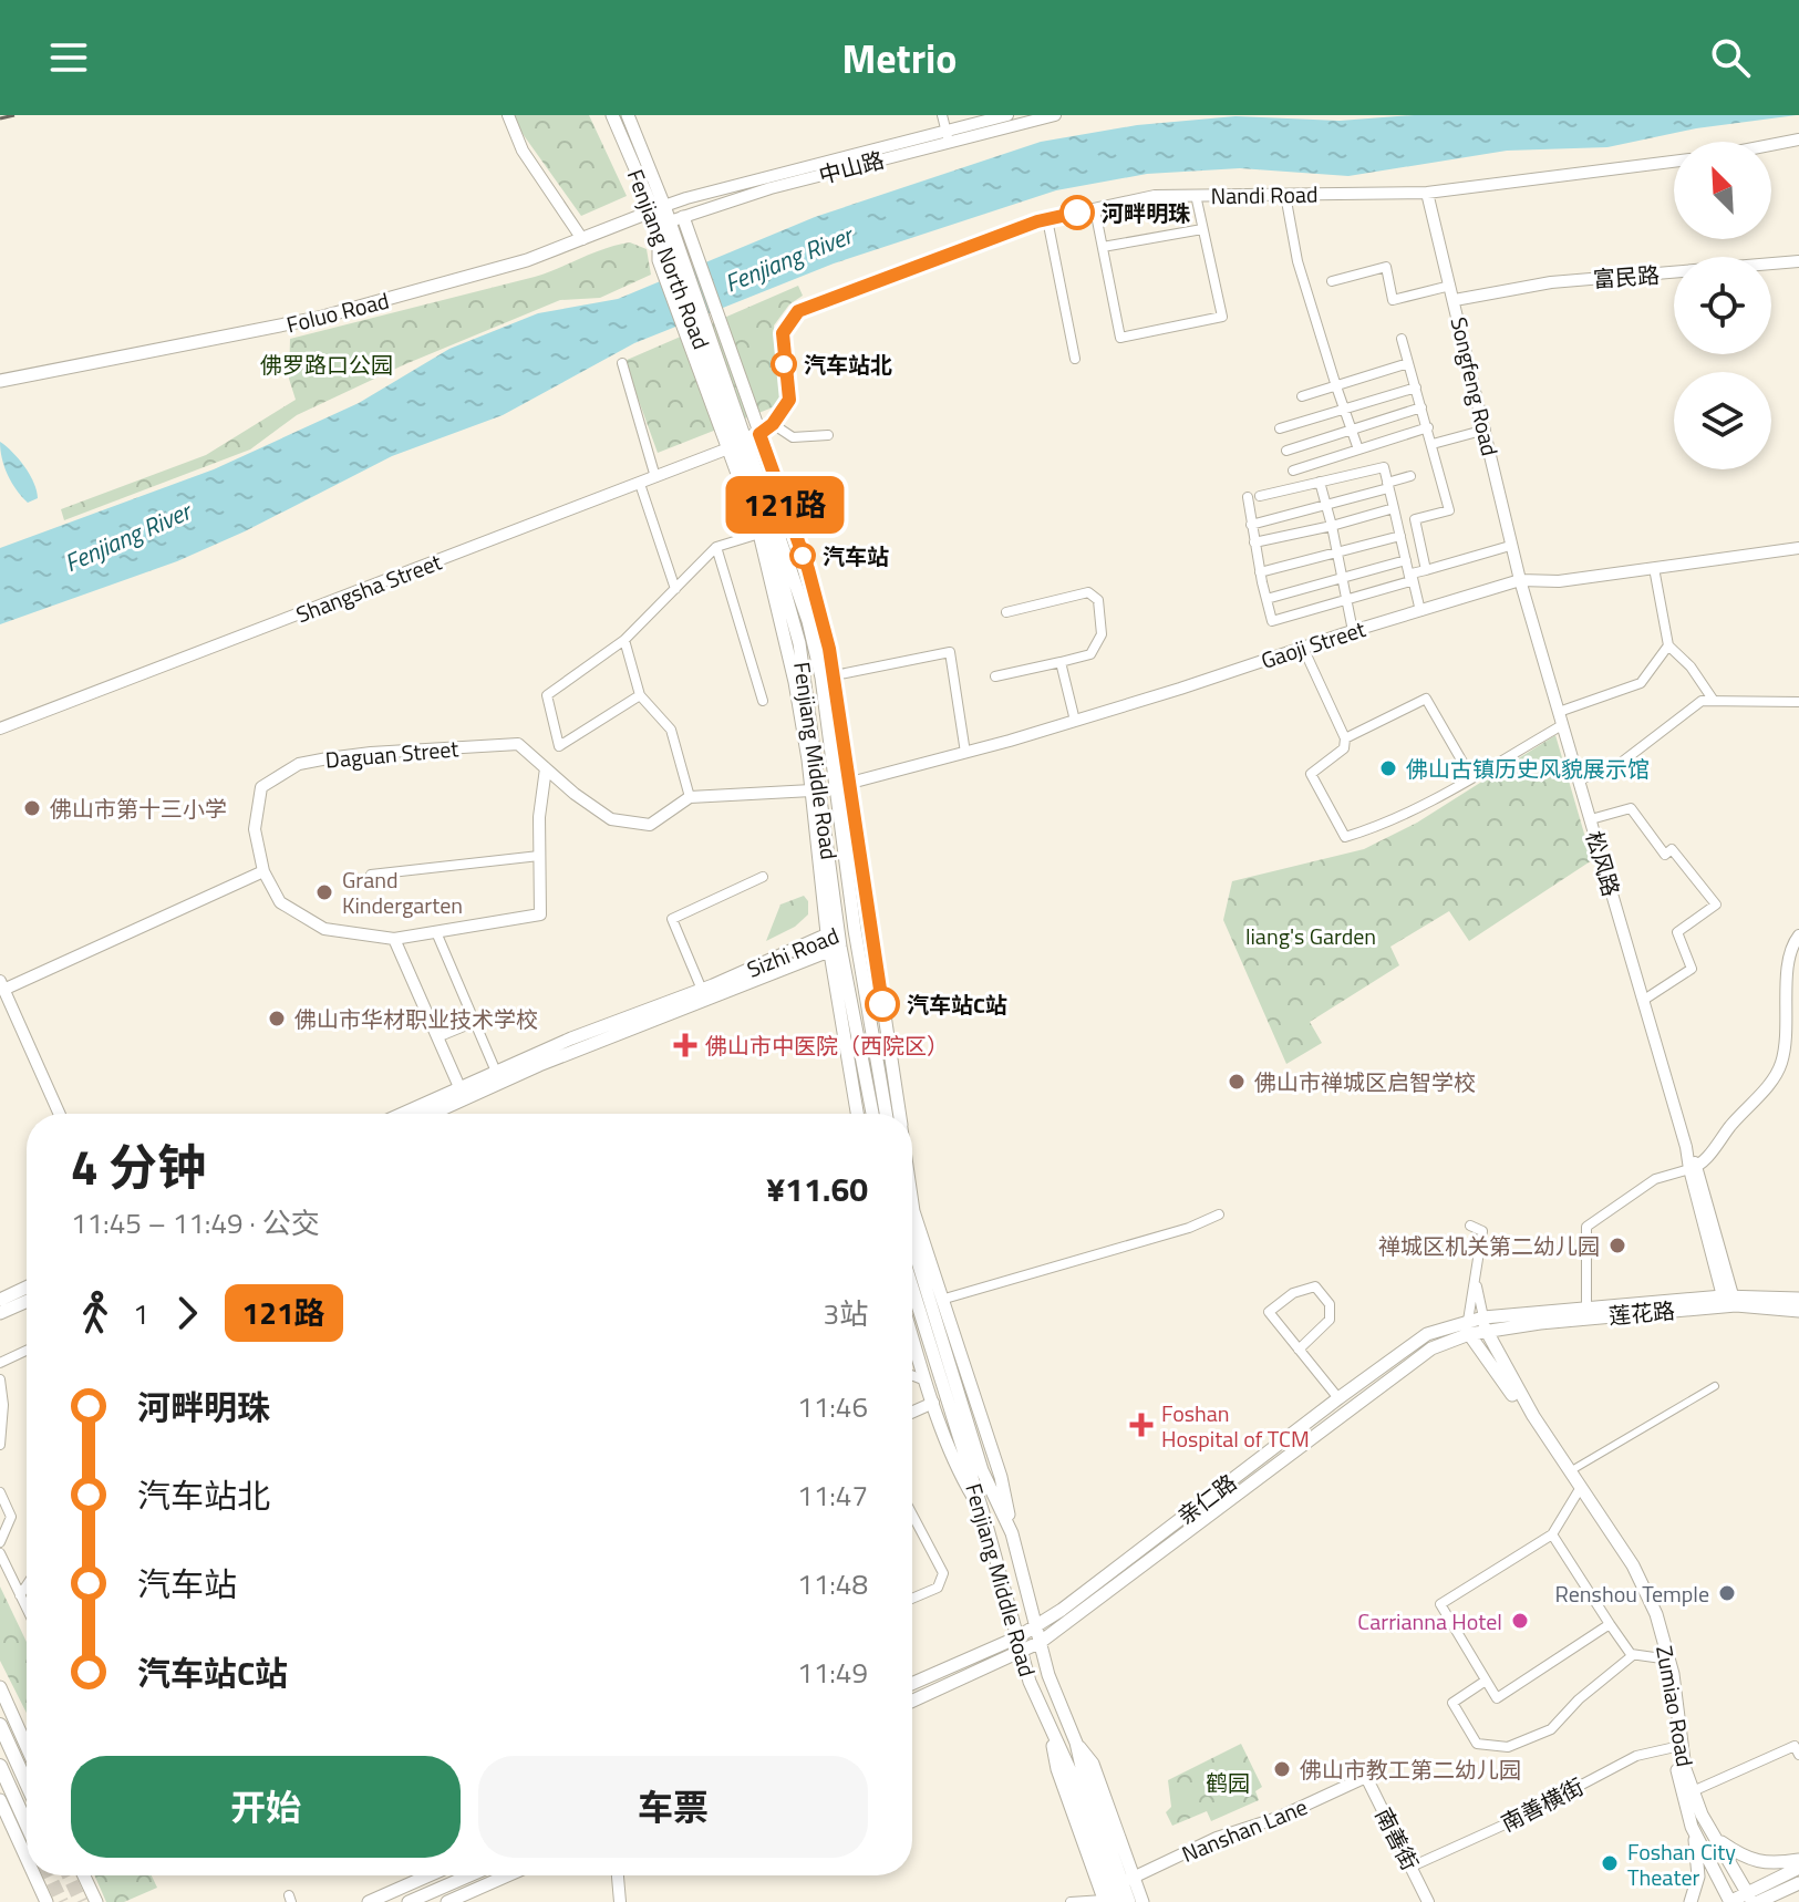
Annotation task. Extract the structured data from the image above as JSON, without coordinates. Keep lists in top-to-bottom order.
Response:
{
  "streets": {
    "main road": [
      "Fenjiang North Road",
      "Foluo Road",
      "Fenjiang Middle Road",
      "Sizhi Road",
      "莲花路",
      "亲仁路",
      "Zumiao Road"
    ],
    "street": [
      "中山路",
      "Nandi Road",
      "富民路",
      "Songfeng Road",
      "Shangsha Street",
      "Gaoji Street",
      "Daguan Street",
      "松风路",
      "南善横街",
      "Nanshan Lane",
      "南善街"
    ]
  },
  "crossings": [
    ["中山路", "Fenjiang North Road"],
    ["中山路", "Foluo Road"],
    ["Nandi Road", "Songfeng Road"],
    ["Fenjiang North Road", "Foluo Road"],
    ["Fenjiang North Road", "Fenjiang Middle Road"],
    ["富民路", "Songfeng Road"],
    ["Songfeng Road", "Gaoji Street"],
    ["Songfeng Road", "松风路"],
    ["Shangsha Street", "Fenjiang Middle Road"],
    ["Gaoji Street", "Fenjiang Middle Road"],
    ["Gaoji Street", "松风路"],
    ["Fenjiang Middle Road", "Sizhi Road"],
    ["Fenjiang Middle Road", "亲仁路"],
    ["Fenjiang Middle Road", "Nanshan Lane"],
    ["莲花路", "Zumiao Road"],
    ["亲仁路", "Zumiao Road"],
    ["Zumiao Road", "南善横街"],
    ["南善横街", "南善街"],
    ["Nanshan Lane", "南善街"]
  ],
  "water": ["Fenjiang River"],
  "parks": ["佛罗路口公园", "liang's Garden", "鹤园"],
  "places": {
    "other": [
      "河畔明珠",
      "汽车站北",
      "汽车站",
      "佛山古镇历史风貌展示馆",
      "佛山市第十三小学",
      "Grand Kindergarten",
      "汽车站C站",
      "佛山市华材职业技术学校",
      "佛山市禅城区启智学校",
      "禅城区机关第二幼儿园",
      "Renshou Temple",
      "Carrianna Hotel",
      "佛山市教工第二幼儿园",
      "Foshan City Theater"
    ],
    "health": ["佛山市中医院（西院区）", "Foshan Hospital of TCM"]
  },
  "lines": ["bus line 121路"],
  "north": "top left",
  "page": {
    "header": "Metrio",
    "on_map": "121路",
    "heading": ["4 分钟", "11:45 – 11:49 · 公交", "¥11.60"],
    "legs": ["1", "121路", "3站"],
    "list": [
      {
        "name": "河畔明珠",
        "value": "11:46"
      },
      {
        "name": "汽车站北",
        "value": "11:47"
      },
      {
        "name": "汽车站",
        "value": "11:48"
      },
      {
        "name": "汽车站C站",
        "value": "11:49"
      }
    ],
    "buttons": ["开始", "车票"]
  }
}
